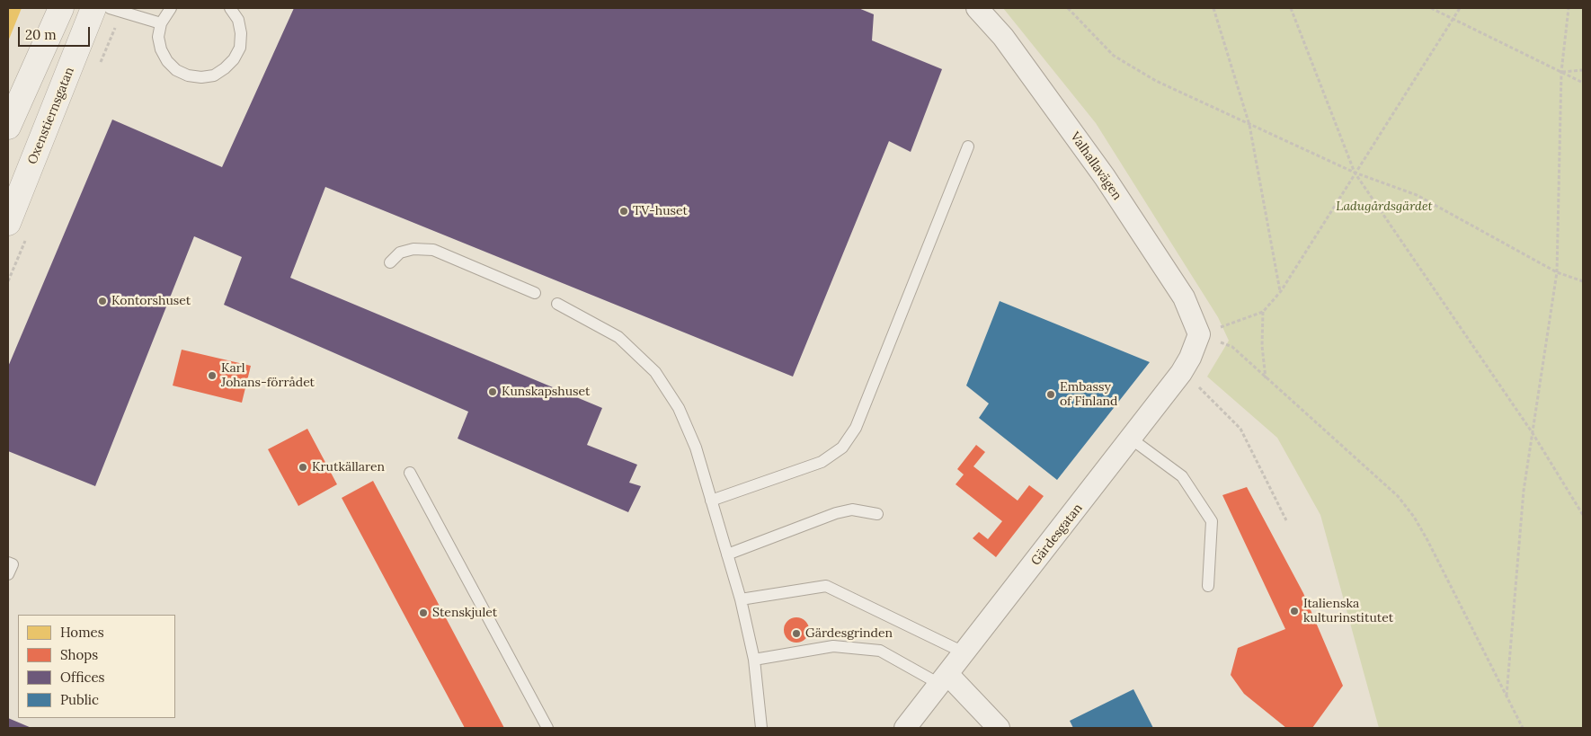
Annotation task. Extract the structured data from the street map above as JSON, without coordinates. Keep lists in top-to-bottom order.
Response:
{
  "streets": {
    "street": ["Oxenstiernsgatan", "Valhallavägen", "Gärdesgatan"]
  },
  "crossings": [
    ["Valhallavägen", "Gärdesgatan"]
  ],
  "parks": ["Ladugårdsgärdet"],
  "places": [
    "TV-huset",
    "Kontorshuset",
    "Karl Johans-förrådet",
    "Kunskapshuset",
    "Embassy of Finland",
    "Krutkällaren",
    "Italienska kulturinstitutet",
    "Stenskjulet",
    "Gärdesgrinden"
  ],
  "legend": [
    "Homes",
    "Shops",
    "Offices",
    "Public"
  ],
  "scale_bar": "20 m"
}
